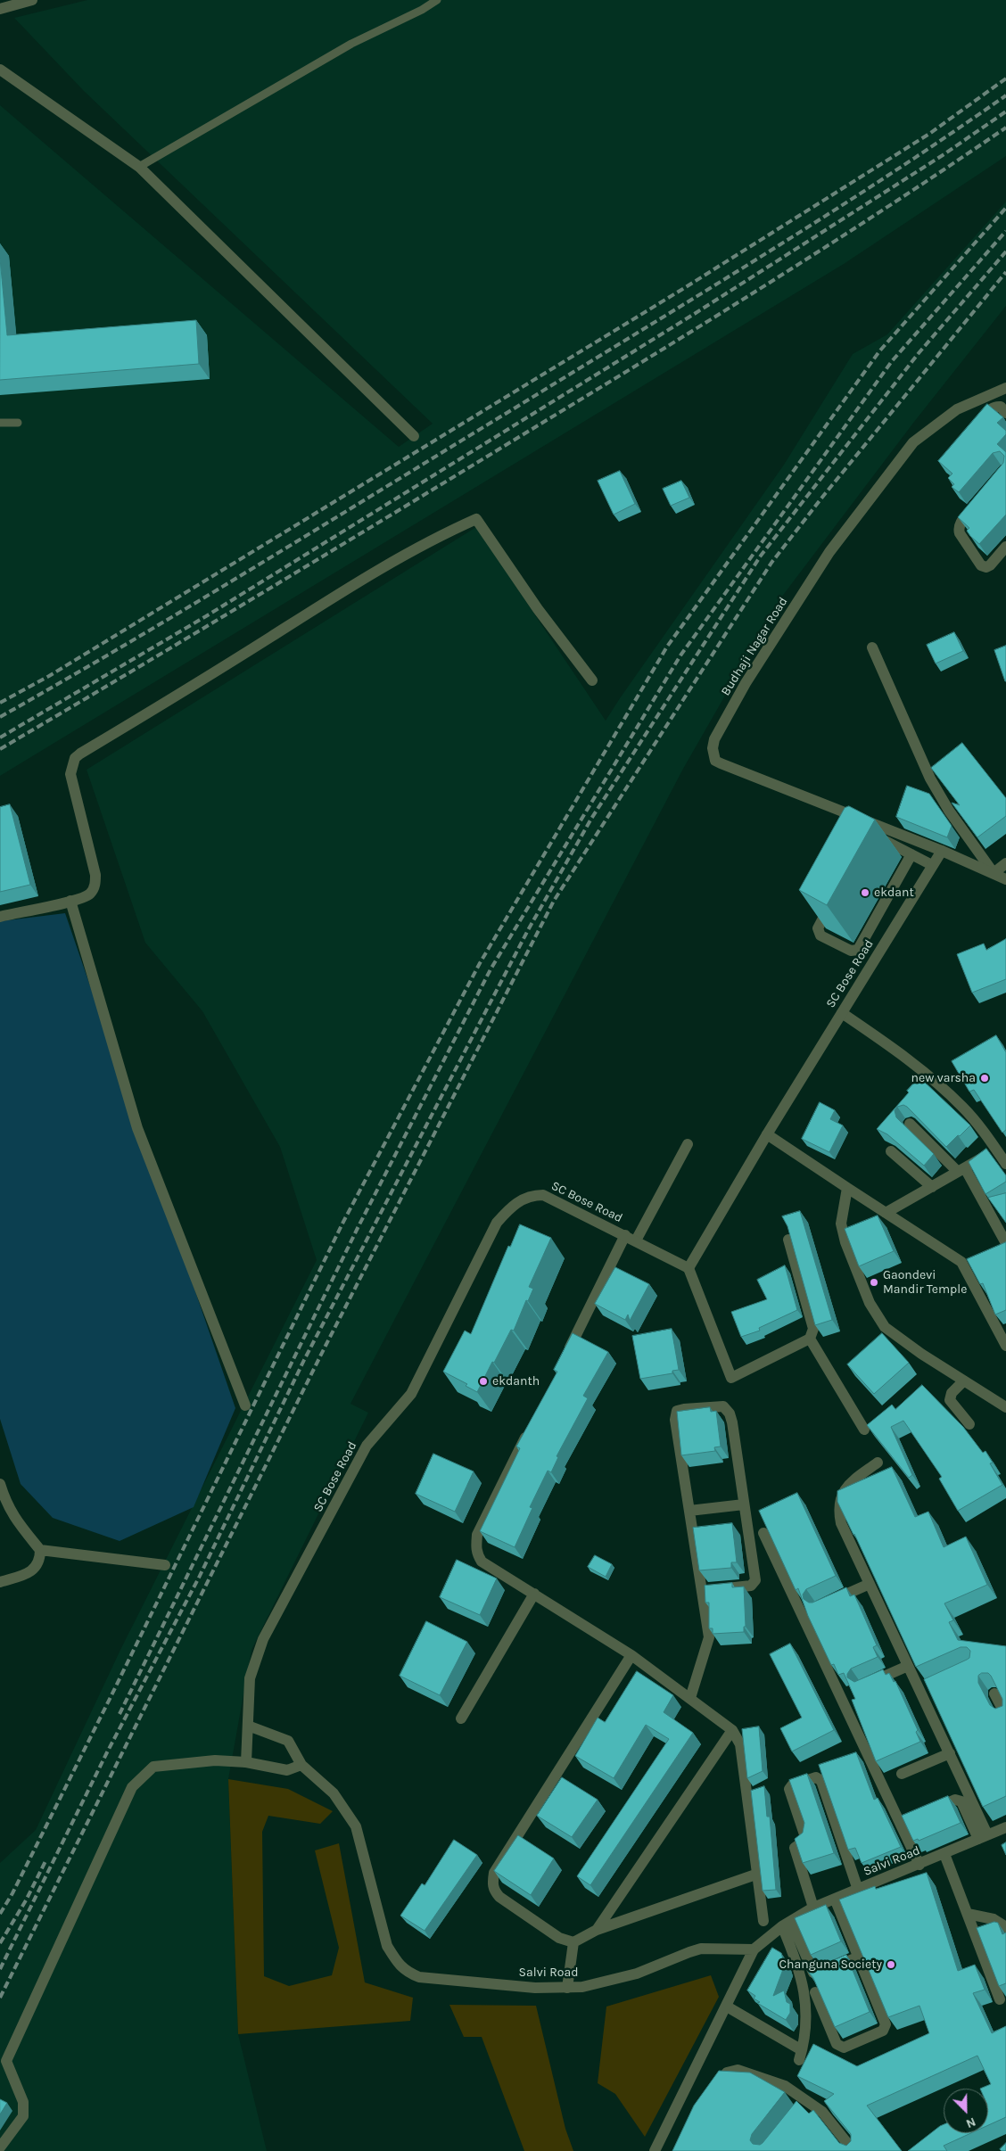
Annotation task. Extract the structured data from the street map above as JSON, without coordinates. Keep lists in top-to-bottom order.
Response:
{
  "streets": {
    "street": ["Budhaji Nagar Road", "SC Bose Road", "Salvi Road"]
  },
  "crossings": [
    ["Budhaji Nagar Road", "SC Bose Road"]
  ],
  "places": [
    "ekdant",
    "new varsha",
    "Gaondevi Mandir Temple",
    "ekdanth",
    "Changuna Society"
  ],
  "north": "bottom right"
}
